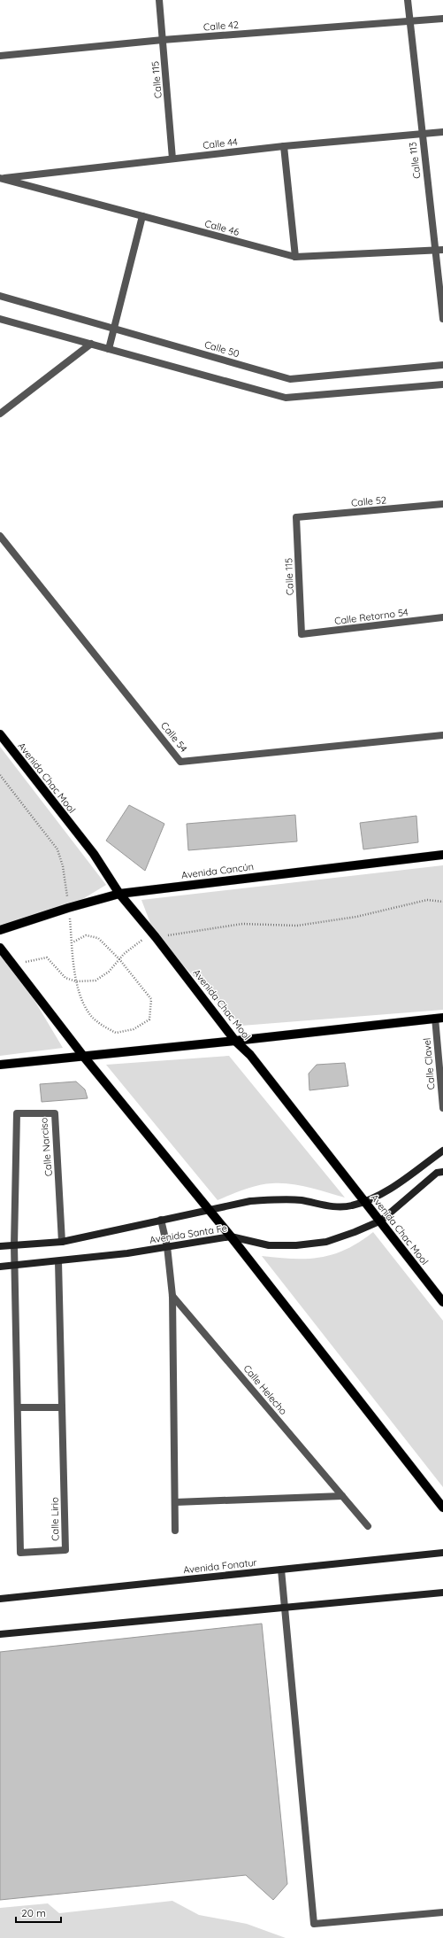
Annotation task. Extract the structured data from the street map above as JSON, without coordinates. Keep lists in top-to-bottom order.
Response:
{
  "streets": {
    "main road": ["Avenida Chac Mool", "Avenida Cancún"],
    "street": [
      "Calle 42",
      "Calle 115",
      "Calle 44",
      "Calle 113",
      "Calle 46",
      "Calle 50",
      "Calle 52",
      "Calle Retorno 54",
      "Calle 54",
      "Calle Clavel",
      "Calle Narciso",
      "Avenida Santa Fe",
      "Calle Helecho",
      "Calle Lirio",
      "Avenida Fonatur"
    ]
  },
  "crossings": [
    ["Calle 42", "Calle 115"],
    ["Calle 42", "Calle 113"],
    ["Calle 115", "Calle 44"],
    ["Calle 115", "Calle 52"],
    ["Calle 115", "Calle Retorno 54"],
    ["Calle 44", "Calle 113"],
    ["Calle 44", "Calle 46"],
    ["Calle 113", "Calle 46"],
    ["Avenida Chac Mool", "Avenida Cancún"],
    ["Avenida Chac Mool", "Avenida Santa Fe"],
    ["Calle Narciso", "Avenida Santa Fe"],
    ["Calle Narciso", "Calle Lirio"],
    ["Avenida Santa Fe", "Calle Lirio"]
  ],
  "scale_bar": "20 m"
}
